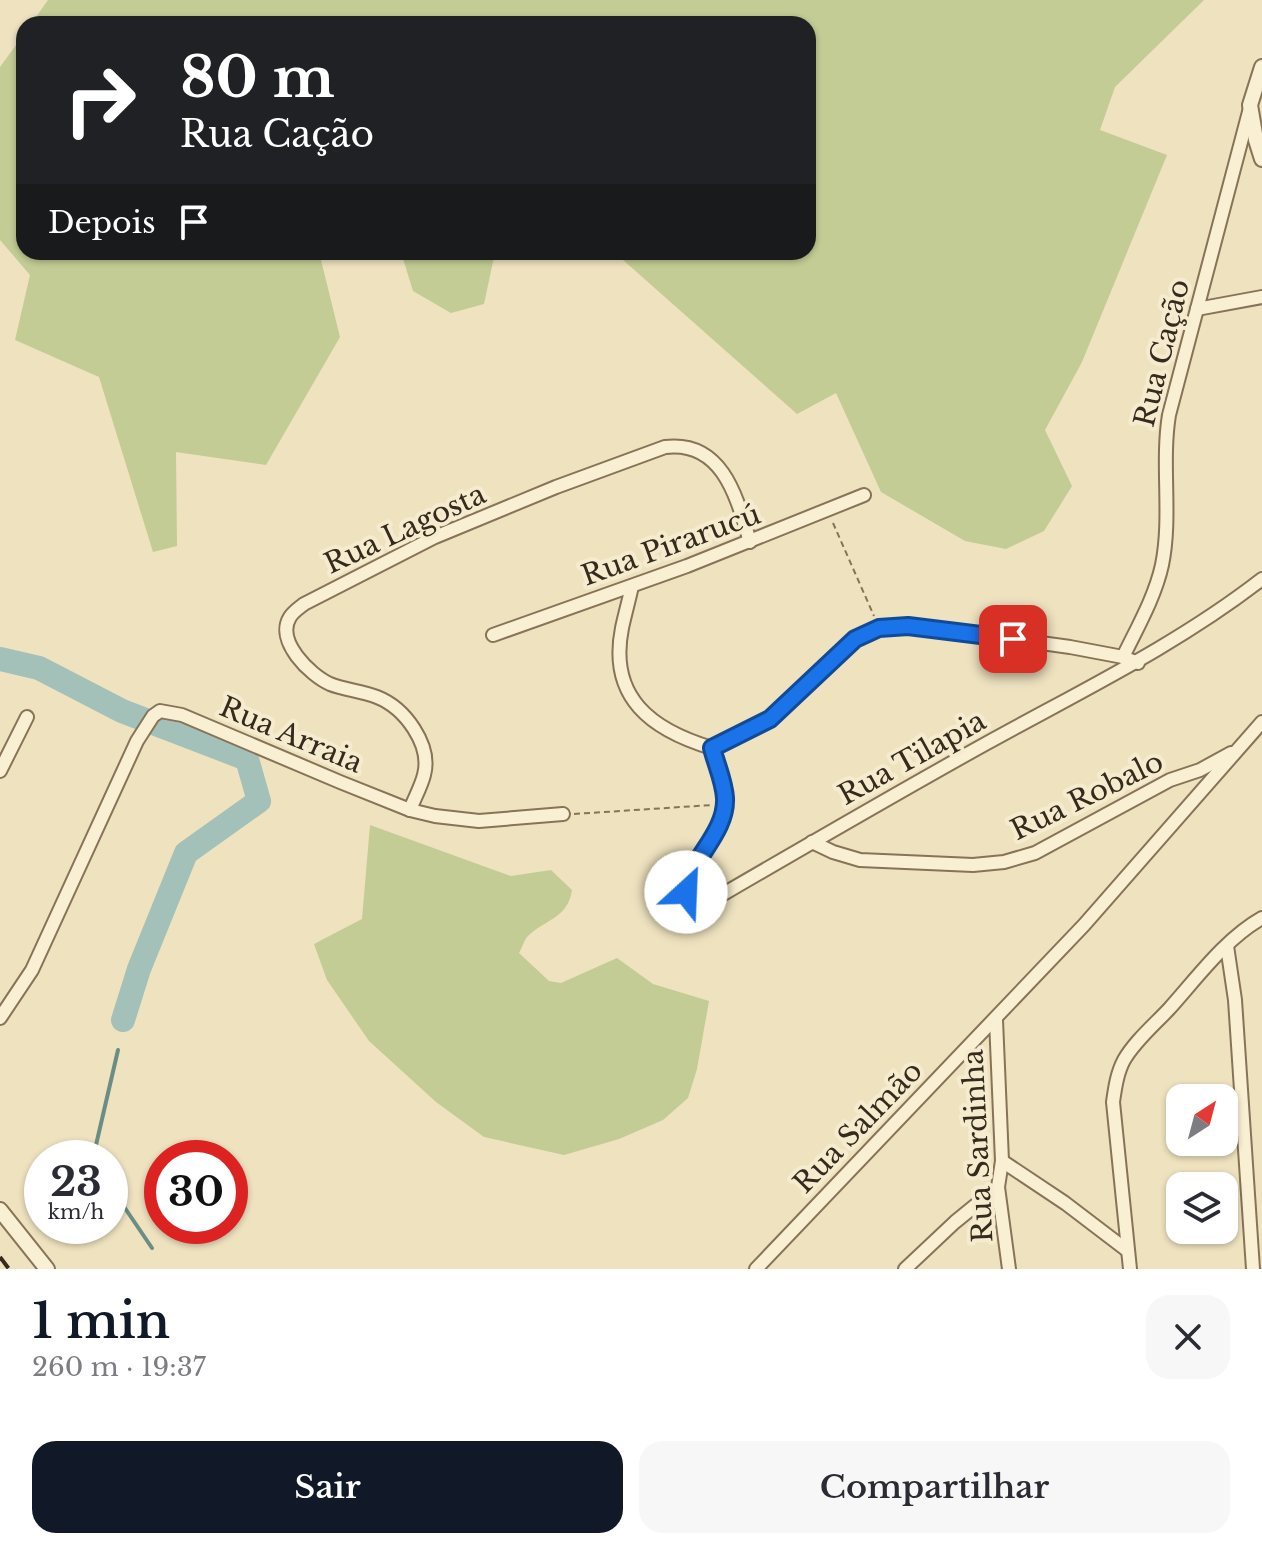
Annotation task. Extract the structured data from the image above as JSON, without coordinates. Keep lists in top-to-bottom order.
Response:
{
  "streets": {
    "street": [
      "Rua Cação",
      "Rua Lagosta",
      "Rua Pirarucú",
      "Rua Arraia",
      "Rua Tilapia",
      "Rua Robalo",
      "Rua Salmão",
      "Rua Sardinha"
    ]
  },
  "crossings": [
    ["Rua Lagosta", "Rua Pirarucú"],
    ["Rua Lagosta", "Rua Arraia"],
    ["Rua Tilapia", "Rua Robalo"],
    ["Rua Robalo", "Rua Salmão"],
    ["Rua Salmão", "Rua Sardinha"]
  ],
  "north": "top right",
  "page": {
    "turn": ["80 m", "Rua Cação"],
    "then": "Depois",
    "speed": "23 km/h",
    "limit": "30",
    "heading": ["1 min", "260 m · 19:37"],
    "buttons": ["Sair", "Compartilhar"]
  }
}
